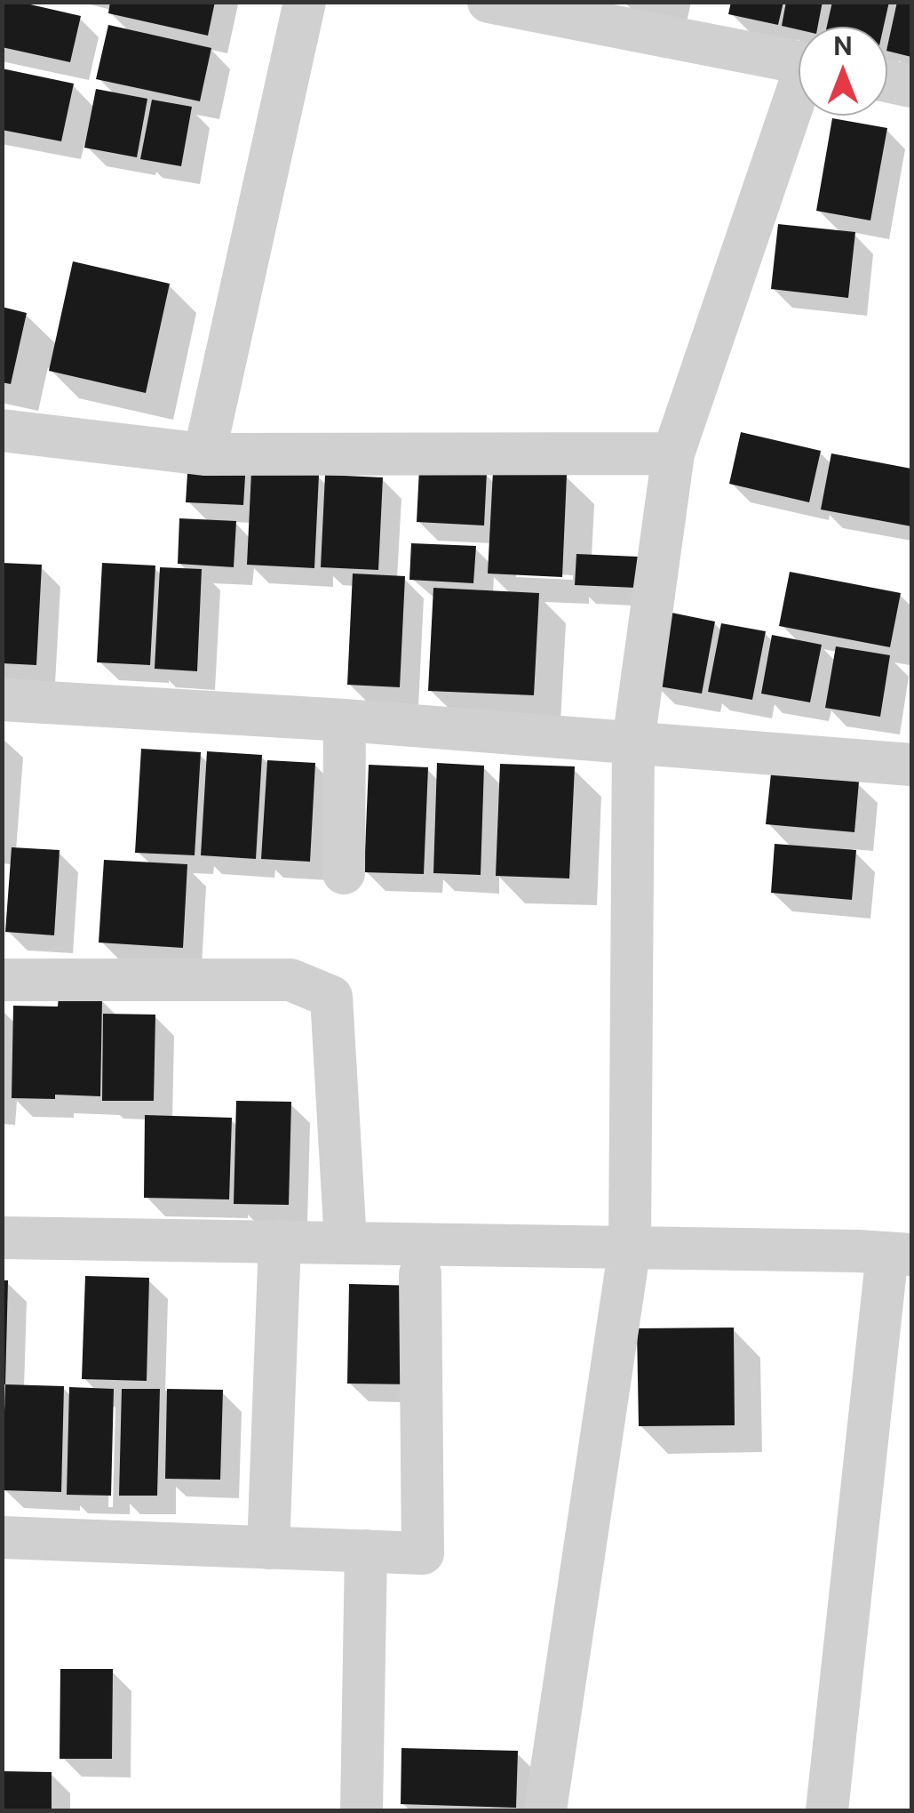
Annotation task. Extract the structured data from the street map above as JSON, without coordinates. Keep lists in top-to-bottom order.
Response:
{
  "north": "top"
}
